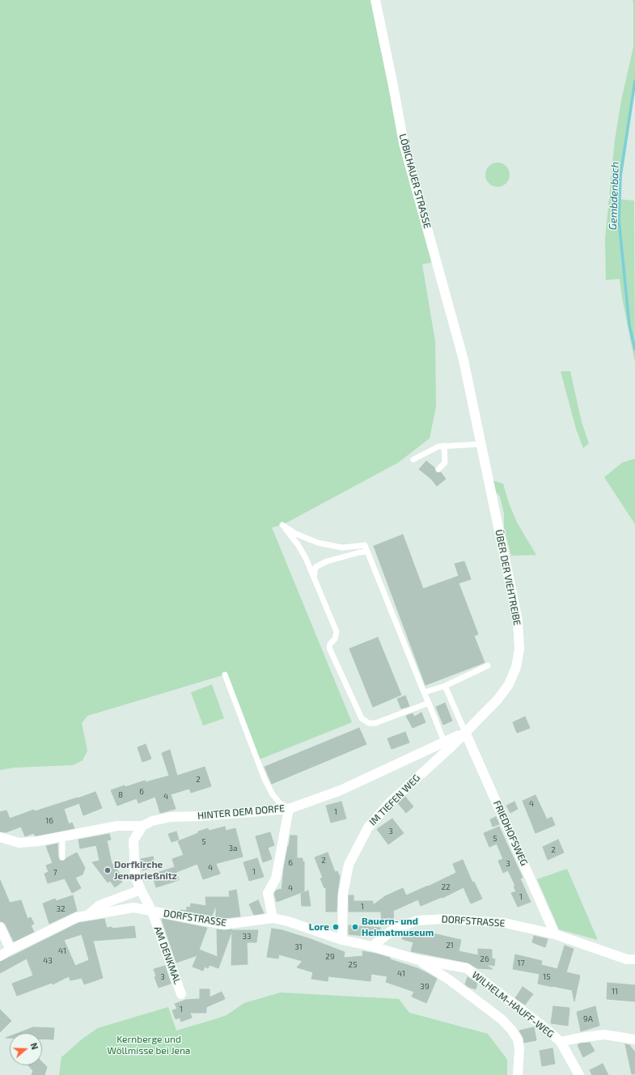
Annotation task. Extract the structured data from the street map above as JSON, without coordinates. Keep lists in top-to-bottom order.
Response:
{
  "streets": {
    "street": [
      "LÖBICHAUER STRASSE",
      "ÜBER DER VIEHTREIBE",
      "IM TIEFEN WEG",
      "HINTER DEM DORFE",
      "FRIEDHOFSWEG",
      "DORFSTRASSE",
      "AM DENKMAL",
      "WILHELM-HAUFF-WEG"
    ]
  },
  "crossings": [
    ["LÖBICHAUER STRASSE", "ÜBER DER VIEHTREIBE"],
    ["ÜBER DER VIEHTREIBE", "IM TIEFEN WEG"],
    ["ÜBER DER VIEHTREIBE", "HINTER DEM DORFE"],
    ["ÜBER DER VIEHTREIBE", "FRIEDHOFSWEG"],
    ["IM TIEFEN WEG", "HINTER DEM DORFE"],
    ["IM TIEFEN WEG", "FRIEDHOFSWEG"],
    ["IM TIEFEN WEG", "DORFSTRASSE"],
    ["HINTER DEM DORFE", "FRIEDHOFSWEG"],
    ["HINTER DEM DORFE", "AM DENKMAL"],
    ["FRIEDHOFSWEG", "DORFSTRASSE"],
    ["DORFSTRASSE", "AM DENKMAL"],
    ["DORFSTRASSE", "WILHELM-HAUFF-WEG"]
  ],
  "water": ["Gembdenbach"],
  "parks": ["Kernberge und Wöllmisse bei Jena"],
  "places": ["Dorfkirche Jenaprießnitz", "Lore", "Bauern- und Heimatmuseum"],
  "house_numbers": [
    "2",
    "6",
    "8",
    "4",
    "4",
    "1",
    "16",
    "3",
    "5",
    "5",
    "3a",
    "2",
    "2",
    "6",
    "3",
    "4",
    "1",
    "7",
    "22",
    "4",
    "1",
    "1",
    "32",
    "33",
    "21",
    "31",
    "41",
    "29",
    "26",
    "43",
    "17",
    "25",
    "41",
    "3",
    "15",
    "39",
    "11",
    "1",
    "9A"
  ],
  "north": "right"
}
